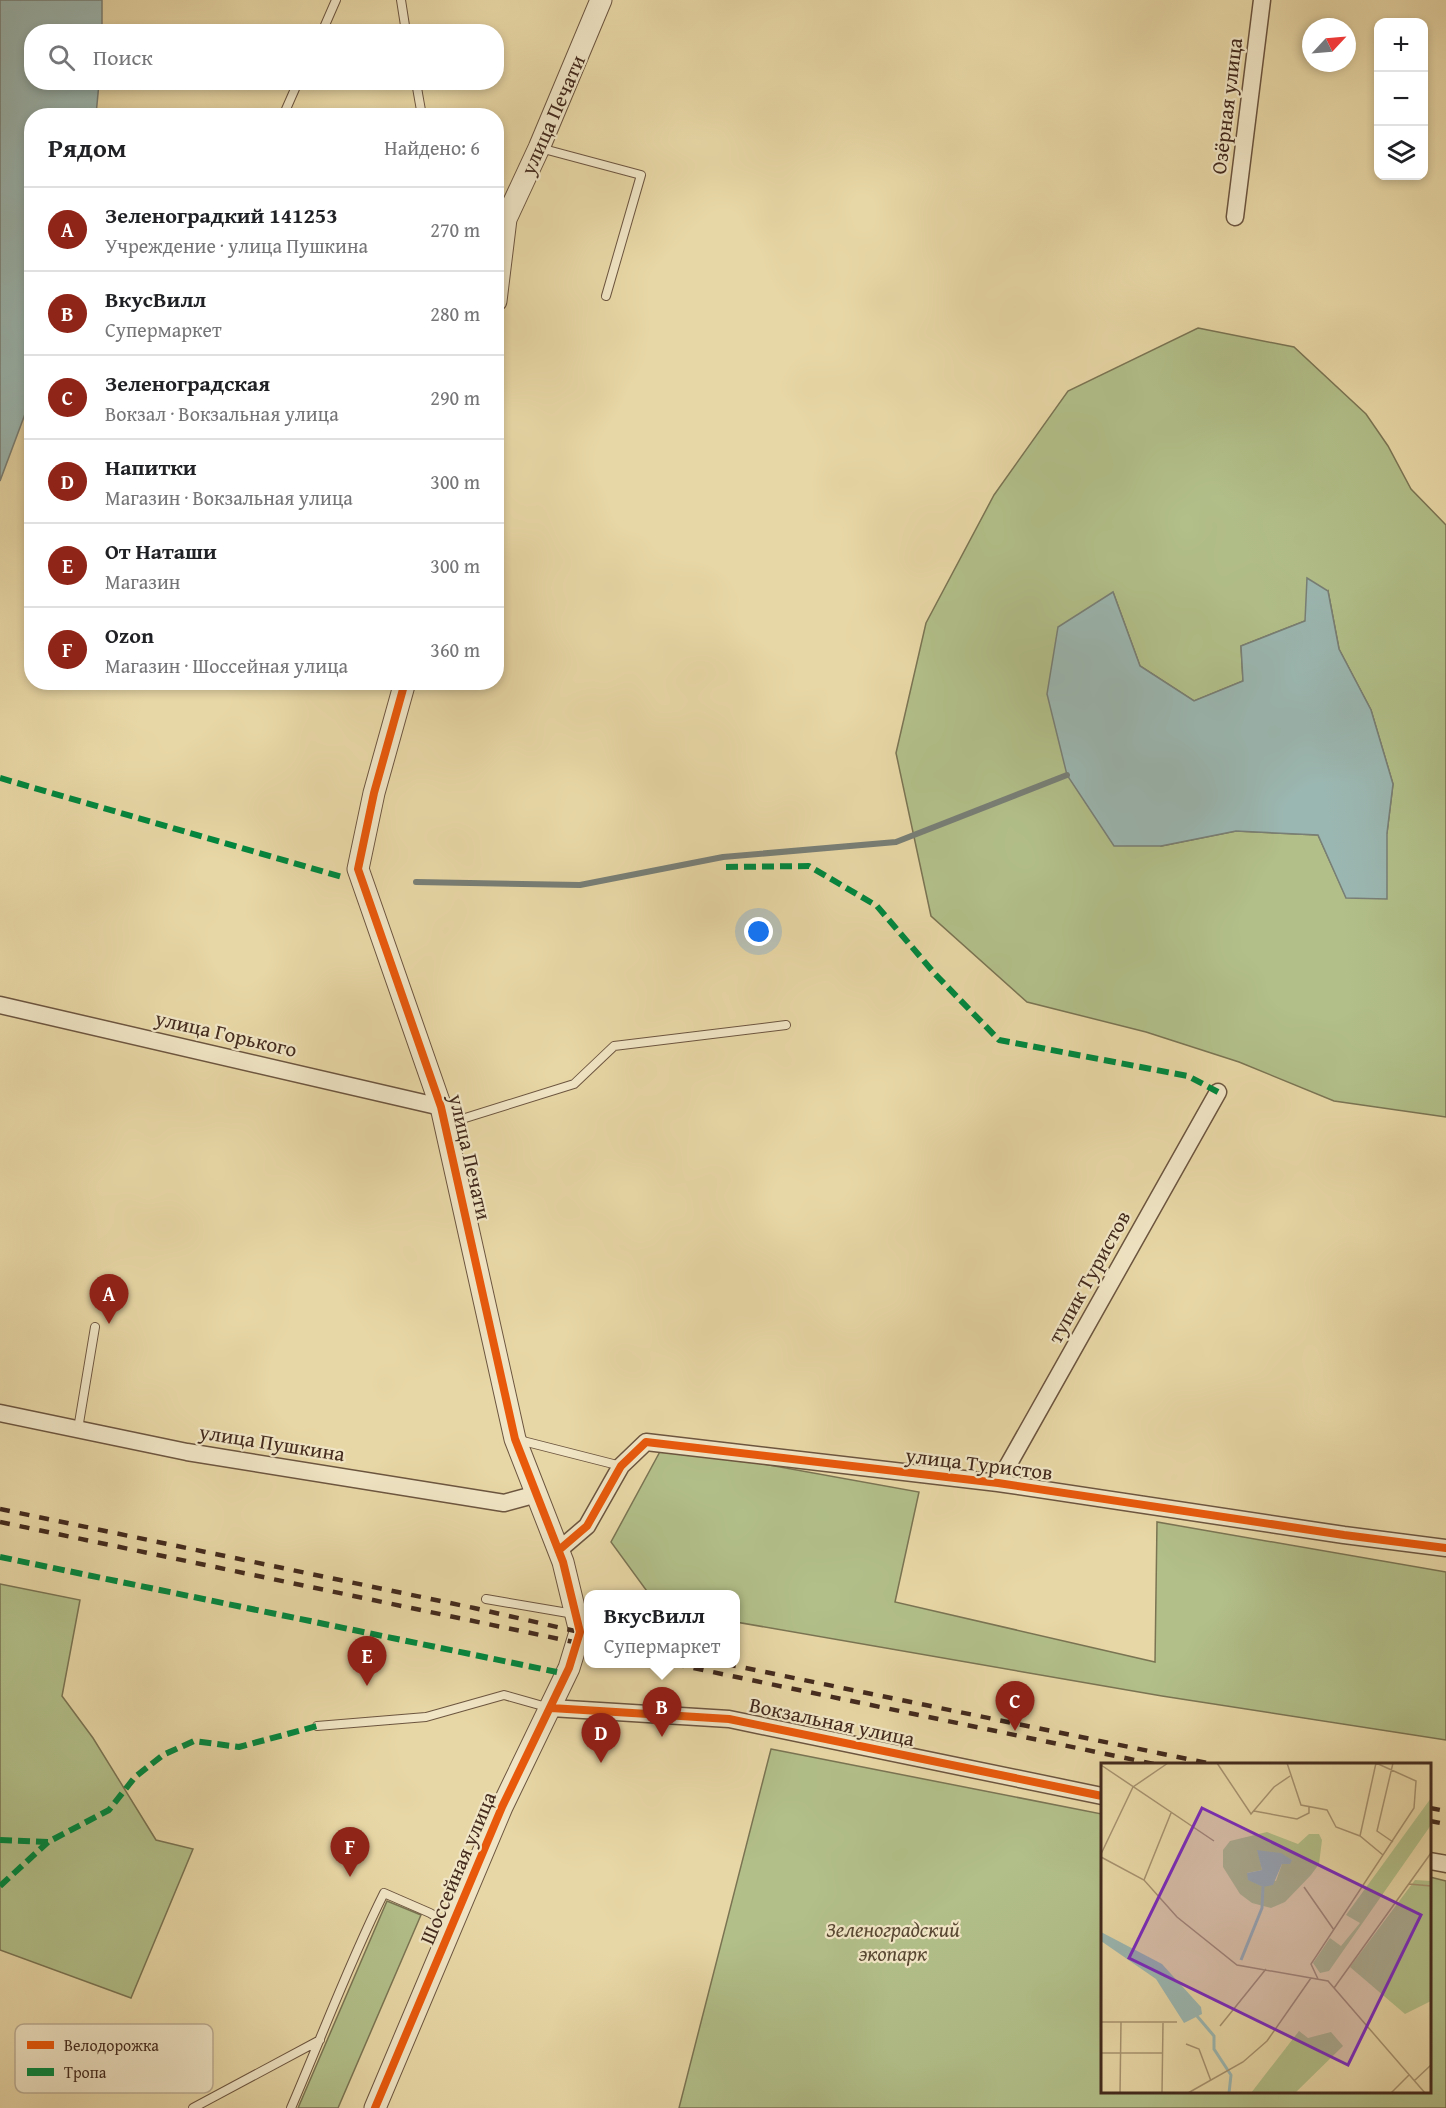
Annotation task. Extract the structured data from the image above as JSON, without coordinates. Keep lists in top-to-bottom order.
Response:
{
  "streets": {
    "street": [
      "Озёрная улица",
      "улица Печати",
      "улица Горького",
      "тупик Туристов",
      "улица Пушкина",
      "улица Туристов",
      "Вокзальная улица",
      "Шоссейная улица"
    ]
  },
  "crossings": [
    ["улица Печати", "улица Горького"],
    ["улица Печати", "улица Пушкина"],
    ["улица Печати", "улица Туристов"],
    ["улица Печати", "Шоссейная улица"],
    ["тупик Туристов", "улица Туристов"],
    ["Вокзальная улица", "Шоссейная улица"]
  ],
  "parks": ["Зеленоградский экопарк"],
  "legend": ["Велодорожка", "Тропа"],
  "north": "top right",
  "page": {
    "map_buttons": ["+", "−"],
    "search": "Поиск",
    "heading": ["Рядом", "Найдено: 6"],
    "list": [
      {
        "mark": "A",
        "name": "Зеленоградкий 141253",
        "note": "Учреждение · улица Пушкина",
        "value": "270 m"
      },
      {
        "mark": "B",
        "name": "ВкусВилл",
        "note": "Супермаркет",
        "value": "280 m"
      },
      {
        "mark": "C",
        "name": "Зеленоградская",
        "note": "Вокзал · Вокзальная улица",
        "value": "290 m"
      },
      {
        "mark": "D",
        "name": "Напитки",
        "note": "Магазин · Вокзальная улица",
        "value": "300 m"
      },
      {
        "mark": "E",
        "name": "От Наташи",
        "note": "Магазин",
        "value": "300 m"
      },
      {
        "mark": "F",
        "name": "Ozon",
        "note": "Магазин · Шоссейная улица",
        "value": "360 m"
      }
    ],
    "pins": [
      "A",
      "E",
      "C",
      "B",
      "D",
      "F"
    ],
    "popup": ["ВкусВилл", "Супермаркет"]
  }
}
